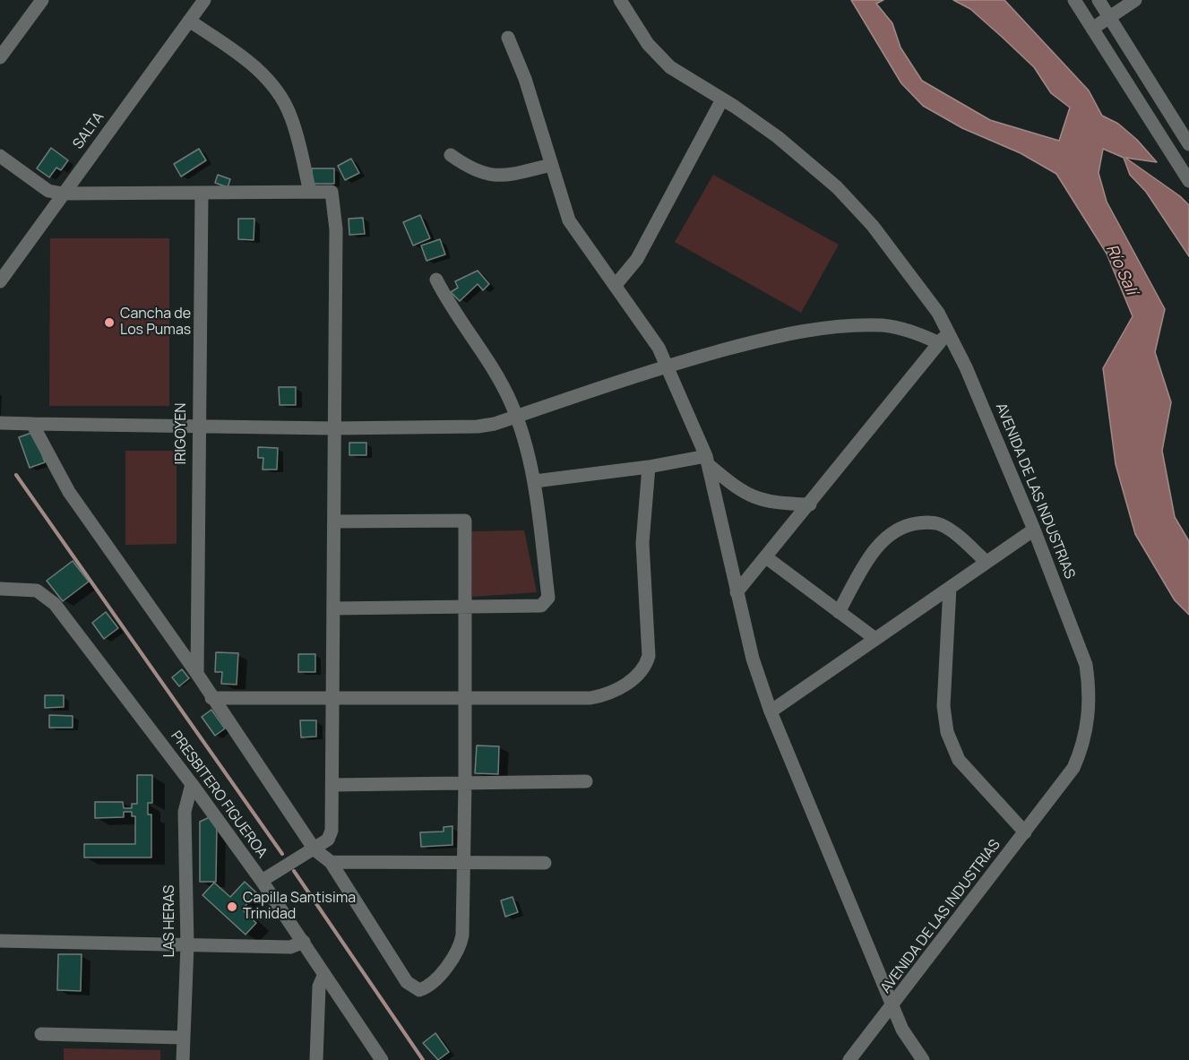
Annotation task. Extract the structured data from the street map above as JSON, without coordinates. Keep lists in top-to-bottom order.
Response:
{
  "streets": {
    "street": [
      "SALTA",
      "IRIGOYEN",
      "AVENIDA DE LAS INDUSTRIAS",
      "PRESBITERO FIGUEROA",
      "LAS HERAS"
    ]
  },
  "crossings": [
    ["PRESBITERO FIGUEROA", "LAS HERAS"]
  ],
  "water": ["Río Salí"],
  "places": ["Cancha de Los Pumas", "Capilla Santisima Trinidad"]
}
